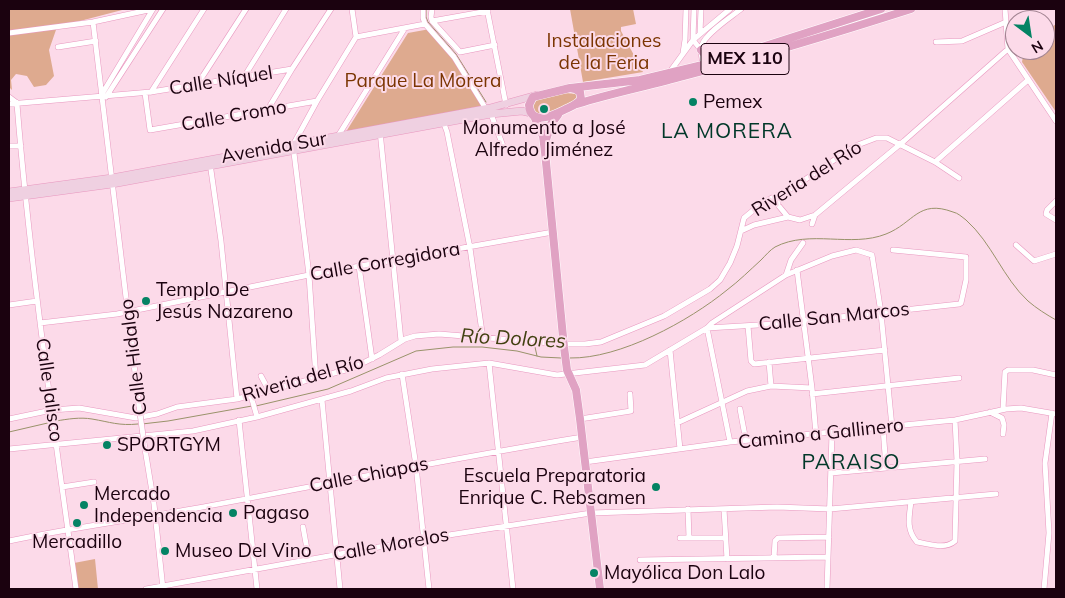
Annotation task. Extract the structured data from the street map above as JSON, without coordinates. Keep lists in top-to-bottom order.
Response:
{
  "streets": {
    "main road": ["MEX 110", "Avenida Sur"],
    "street": [
      "Calle Níquel",
      "Calle Cromo",
      "Riveria del Río",
      "Calle Corregidora",
      "Calle San Marcos",
      "Calle Hidalgo",
      "Calle Jalisco",
      "Camino a Gallinero",
      "Calle Chiapas",
      "Calle Morelos"
    ]
  },
  "crossings": [
    ["MEX 110", "Avenida Sur"],
    ["Calle Níquel", "Calle Cromo"],
    ["Calle Níquel", "Calle Hidalgo"],
    ["Calle Níquel", "Calle Jalisco"],
    ["Avenida Sur", "Calle Hidalgo"],
    ["Avenida Sur", "Calle Jalisco"],
    ["Riveria del Río", "Calle San Marcos"],
    ["Riveria del Río", "Calle Jalisco"],
    ["Calle Corregidora", "Calle Hidalgo"],
    ["Calle Corregidora", "Calle Jalisco"],
    ["Calle Hidalgo", "Calle Chiapas"],
    ["Calle Hidalgo", "Calle Morelos"],
    ["Calle Jalisco", "Calle Chiapas"]
  ],
  "districts": ["LA MORERA", "PARAISO"],
  "water": ["Río Dolores"],
  "parks": ["Instalaciones de la Feria", "Parque La Morera"],
  "places": [
    "Pemex",
    "Monumento a José Alfredo Jiménez",
    "Templo De Jesús Nazareno",
    "SPORTGYM",
    "Escuela Preparatoria Enrique C. Rebsamen",
    "Mercado Independencia",
    "Pagaso",
    "Mercadillo",
    "Museo Del Vino",
    "Mayólica Don Lalo"
  ],
  "north": "bottom right"
}
